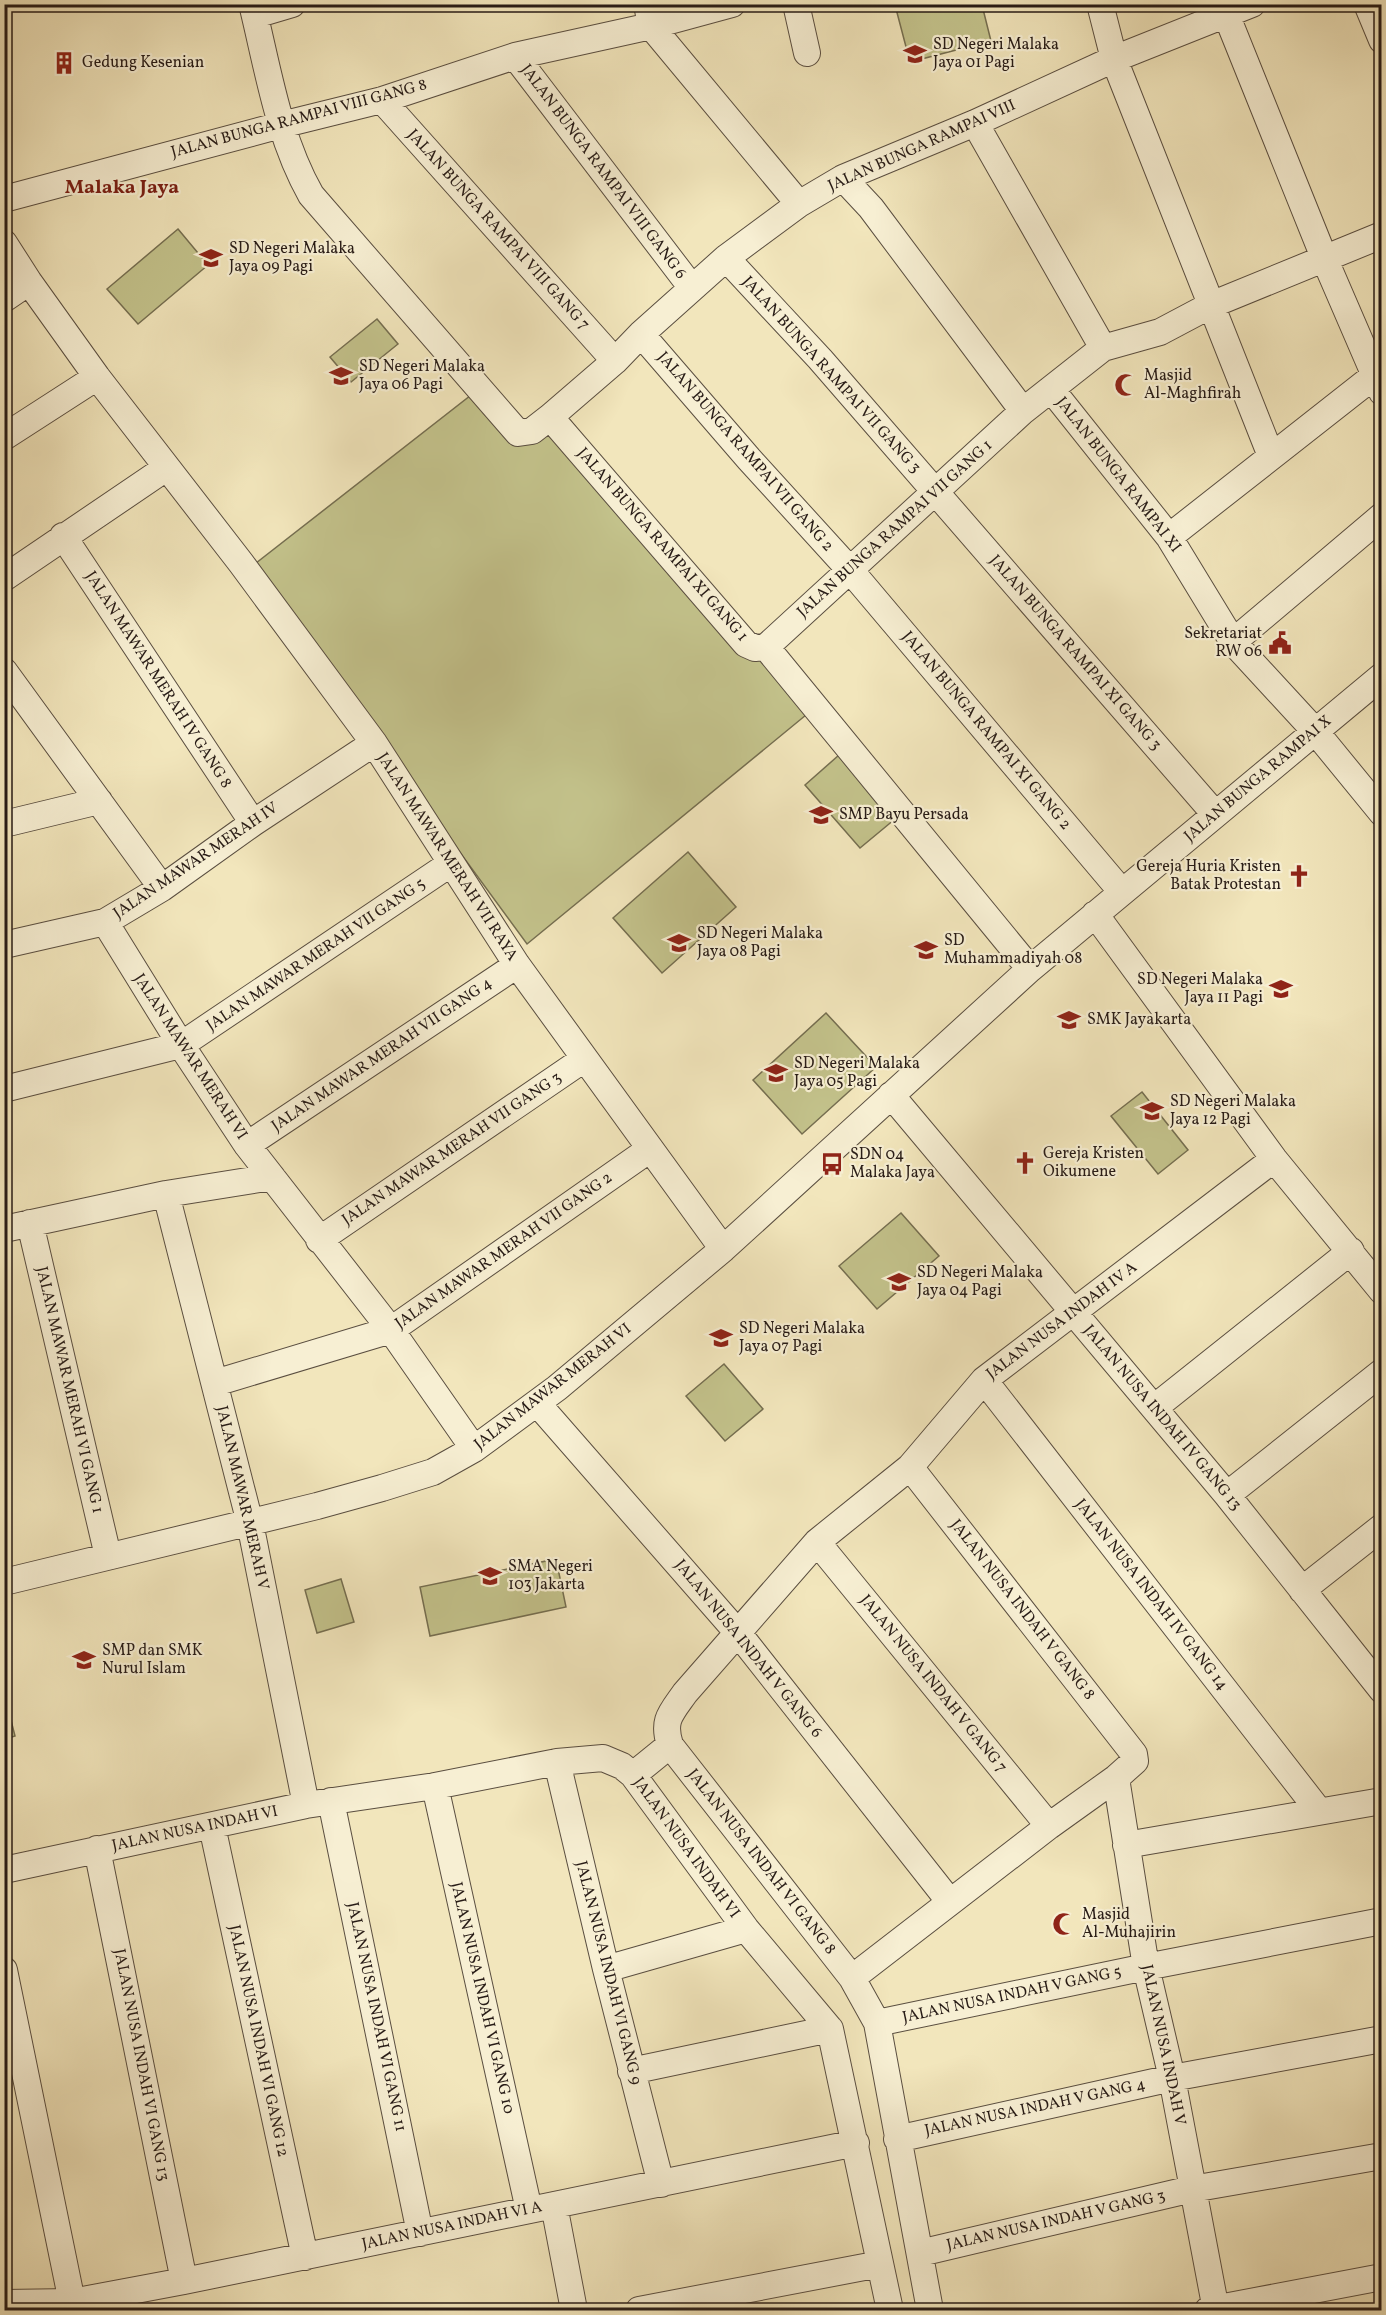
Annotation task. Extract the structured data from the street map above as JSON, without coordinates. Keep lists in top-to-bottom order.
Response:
{
  "streets": {
    "street": [
      "JALAN BUNGA RAMPAI VIII GANG 8",
      "JALAN BUNGA RAMPAI VIII",
      "JALAN BUNGA RAMPAI VIII GANG 6",
      "JALAN BUNGA RAMPAI VIII GANG 7",
      "JALAN BUNGA RAMPAI VII GANG 3",
      "JALAN BUNGA RAMPAI VII GANG 2",
      "JALAN BUNGA RAMPAI XI",
      "JALAN BUNGA RAMPAI VII GANG 1",
      "JALAN BUNGA RAMPAI XI GANG 1",
      "JALAN BUNGA RAMPAI XI GANG 3",
      "JALAN MAWAR MERAH IV GANG 8",
      "JALAN BUNGA RAMPAI XI GANG 2",
      "JALAN BUNGA RAMPAI X",
      "JALAN MAWAR MERAH VII RAYA",
      "JALAN MAWAR MERAH IV",
      "JALAN MAWAR MERAH VII GANG 5",
      "JALAN MAWAR MERAH VII GANG 4",
      "JALAN MAWAR MERAH VI",
      "JALAN MAWAR MERAH VII GANG 3",
      "JALAN MAWAR MERAH VII GANG 2",
      "JALAN NUSA INDAH IV A",
      "JALAN MAWAR MERAH VI GANG 1",
      "JALAN NUSA INDAH IV GANG 13",
      "JALAN MAWAR MERAH V",
      "JALAN NUSA INDAH IV GANG 14",
      "JALAN NUSA INDAH V GANG 8",
      "JALAN NUSA INDAH V GANG 6",
      "JALAN NUSA INDAH V GANG 7",
      "JALAN NUSA INDAH VI",
      "JALAN NUSA INDAH VI GANG 8",
      "JALAN NUSA INDAH VI GANG 9",
      "JALAN NUSA INDAH V GANG 5",
      "JALAN NUSA INDAH VI GANG 10",
      "JALAN NUSA INDAH VI GANG 11",
      "JALAN NUSA INDAH VI GANG 12",
      "JALAN NUSA INDAH V",
      "JALAN NUSA INDAH VI GANG 13",
      "JALAN NUSA INDAH V GANG 4",
      "JALAN NUSA INDAH V GANG 3",
      "JALAN NUSA INDAH VI A"
    ]
  },
  "crossings": [
    ["JALAN BUNGA RAMPAI VIII GANG 8", "JALAN BUNGA RAMPAI VIII"],
    ["JALAN BUNGA RAMPAI VIII GANG 8", "JALAN BUNGA RAMPAI VIII GANG 6"],
    ["JALAN BUNGA RAMPAI VIII GANG 8", "JALAN BUNGA RAMPAI VIII GANG 7"],
    ["JALAN BUNGA RAMPAI VIII", "JALAN BUNGA RAMPAI VIII GANG 6"],
    ["JALAN BUNGA RAMPAI VIII", "JALAN BUNGA RAMPAI VIII GANG 7"],
    ["JALAN BUNGA RAMPAI VIII", "JALAN BUNGA RAMPAI VII GANG 3"],
    ["JALAN BUNGA RAMPAI VIII", "JALAN BUNGA RAMPAI VII GANG 2"],
    ["JALAN BUNGA RAMPAI VIII", "JALAN BUNGA RAMPAI XI GANG 1"],
    ["JALAN BUNGA RAMPAI VII GANG 3", "JALAN BUNGA RAMPAI VII GANG 1"],
    ["JALAN BUNGA RAMPAI VII GANG 3", "JALAN BUNGA RAMPAI XI GANG 3"],
    ["JALAN BUNGA RAMPAI VII GANG 2", "JALAN BUNGA RAMPAI VII GANG 1"],
    ["JALAN BUNGA RAMPAI VII GANG 2", "JALAN BUNGA RAMPAI XI GANG 2"],
    ["JALAN BUNGA RAMPAI XI", "JALAN BUNGA RAMPAI VII GANG 1"],
    ["JALAN BUNGA RAMPAI XI", "JALAN BUNGA RAMPAI X"],
    ["JALAN BUNGA RAMPAI VII GANG 1", "JALAN BUNGA RAMPAI XI GANG 1"],
    ["JALAN BUNGA RAMPAI VII GANG 1", "JALAN BUNGA RAMPAI XI GANG 3"],
    ["JALAN BUNGA RAMPAI VII GANG 1", "JALAN BUNGA RAMPAI XI GANG 2"],
    ["JALAN BUNGA RAMPAI XI GANG 1", "JALAN BUNGA RAMPAI X"],
    ["JALAN BUNGA RAMPAI XI GANG 3", "JALAN BUNGA RAMPAI X"],
    ["JALAN MAWAR MERAH IV GANG 8", "JALAN MAWAR MERAH IV"],
    ["JALAN BUNGA RAMPAI XI GANG 2", "JALAN BUNGA RAMPAI X"],
    ["JALAN BUNGA RAMPAI X", "JALAN MAWAR MERAH VI"],
    ["JALAN BUNGA RAMPAI X", "JALAN NUSA INDAH IV GANG 13"],
    ["JALAN MAWAR MERAH VII RAYA", "JALAN MAWAR MERAH IV"],
    ["JALAN MAWAR MERAH VII RAYA", "JALAN MAWAR MERAH VII GANG 5"],
    ["JALAN MAWAR MERAH VII RAYA", "JALAN MAWAR MERAH VII GANG 4"],
    ["JALAN MAWAR MERAH VII RAYA", "JALAN MAWAR MERAH VI"],
    ["JALAN MAWAR MERAH VII RAYA", "JALAN MAWAR MERAH VII GANG 3"],
    ["JALAN MAWAR MERAH VII RAYA", "JALAN MAWAR MERAH VII GANG 2"],
    ["JALAN MAWAR MERAH IV", "JALAN MAWAR MERAH VI"],
    ["JALAN MAWAR MERAH VII GANG 5", "JALAN MAWAR MERAH VI"],
    ["JALAN MAWAR MERAH VII GANG 4", "JALAN MAWAR MERAH VI"],
    ["JALAN MAWAR MERAH VI", "JALAN MAWAR MERAH VII GANG 3"],
    ["JALAN MAWAR MERAH VI", "JALAN MAWAR MERAH VII GANG 2"],
    ["JALAN MAWAR MERAH VI", "JALAN MAWAR MERAH VI GANG 1"],
    ["JALAN MAWAR MERAH VI", "JALAN NUSA INDAH IV GANG 13"],
    ["JALAN MAWAR MERAH VI", "JALAN MAWAR MERAH V"],
    ["JALAN MAWAR MERAH VI", "JALAN NUSA INDAH V GANG 6"],
    ["JALAN MAWAR MERAH VII GANG 2", "JALAN MAWAR MERAH V"],
    ["JALAN NUSA INDAH IV A", "JALAN NUSA INDAH IV GANG 13"],
    ["JALAN NUSA INDAH IV A", "JALAN NUSA INDAH IV GANG 14"],
    ["JALAN NUSA INDAH IV A", "JALAN NUSA INDAH V GANG 8"],
    ["JALAN NUSA INDAH IV A", "JALAN NUSA INDAH V GANG 6"],
    ["JALAN NUSA INDAH IV A", "JALAN NUSA INDAH V GANG 7"],
    ["JALAN NUSA INDAH IV A", "JALAN NUSA INDAH VI GANG 8"],
    ["JALAN MAWAR MERAH V", "JALAN NUSA INDAH VI"],
    ["JALAN NUSA INDAH V GANG 8", "JALAN NUSA INDAH V"],
    ["JALAN NUSA INDAH VI", "JALAN NUSA INDAH VI GANG 9"],
    ["JALAN NUSA INDAH VI", "JALAN NUSA INDAH VI GANG 10"],
    ["JALAN NUSA INDAH VI", "JALAN NUSA INDAH VI GANG 11"],
    ["JALAN NUSA INDAH VI", "JALAN NUSA INDAH VI GANG 12"],
    ["JALAN NUSA INDAH VI", "JALAN NUSA INDAH VI GANG 13"],
    ["JALAN NUSA INDAH VI", "JALAN NUSA INDAH VI A"],
    ["JALAN NUSA INDAH VI GANG 8", "JALAN NUSA INDAH V GANG 5"],
    ["JALAN NUSA INDAH VI GANG 8", "JALAN NUSA INDAH V GANG 4"],
    ["JALAN NUSA INDAH VI GANG 8", "JALAN NUSA INDAH V GANG 3"],
    ["JALAN NUSA INDAH VI GANG 9", "JALAN NUSA INDAH VI A"],
    ["JALAN NUSA INDAH V GANG 5", "JALAN NUSA INDAH V"],
    ["JALAN NUSA INDAH VI GANG 10", "JALAN NUSA INDAH VI A"],
    ["JALAN NUSA INDAH VI GANG 11", "JALAN NUSA INDAH VI A"],
    ["JALAN NUSA INDAH VI GANG 12", "JALAN NUSA INDAH VI A"],
    ["JALAN NUSA INDAH V", "JALAN NUSA INDAH V GANG 4"],
    ["JALAN NUSA INDAH V", "JALAN NUSA INDAH V GANG 3"],
    ["JALAN NUSA INDAH VI GANG 13", "JALAN NUSA INDAH VI A"]
  ],
  "districts": ["Malaka Jaya"],
  "places": {
    "school or university": [
      "SD Negeri Malaka Jaya 01 Pagi",
      "SD Negeri Malaka Jaya 09 Pagi",
      "SD Negeri Malaka Jaya 06 Pagi",
      "SMP Bayu Persada",
      "SD Negeri Malaka Jaya 08 Pagi",
      "SD Muhammadiyah 08",
      "SD Negeri Malaka Jaya 11 Pagi",
      "SMK Jayakarta",
      "SD Negeri Malaka Jaya 05 Pagi",
      "SD Negeri Malaka Jaya 12 Pagi",
      "SD Negeri Malaka Jaya 04 Pagi",
      "SD Negeri Malaka Jaya 07 Pagi",
      "SMA Negeri 103 Jakarta",
      "SMP dan SMK Nurul Islam"
    ],
    "building": ["Gedung Kesenian"],
    "mosque": ["Masjid Al-Maghfirah", "Masjid Al-Muhajirin"],
    "public building": ["Sekretariat RW 06"],
    "church": ["Gereja Huria Kristen Batak Protestan", "Gereja Kristen Oikumene"],
    "bus stop": ["SDN 04 Malaka Jaya"]
  }
}
